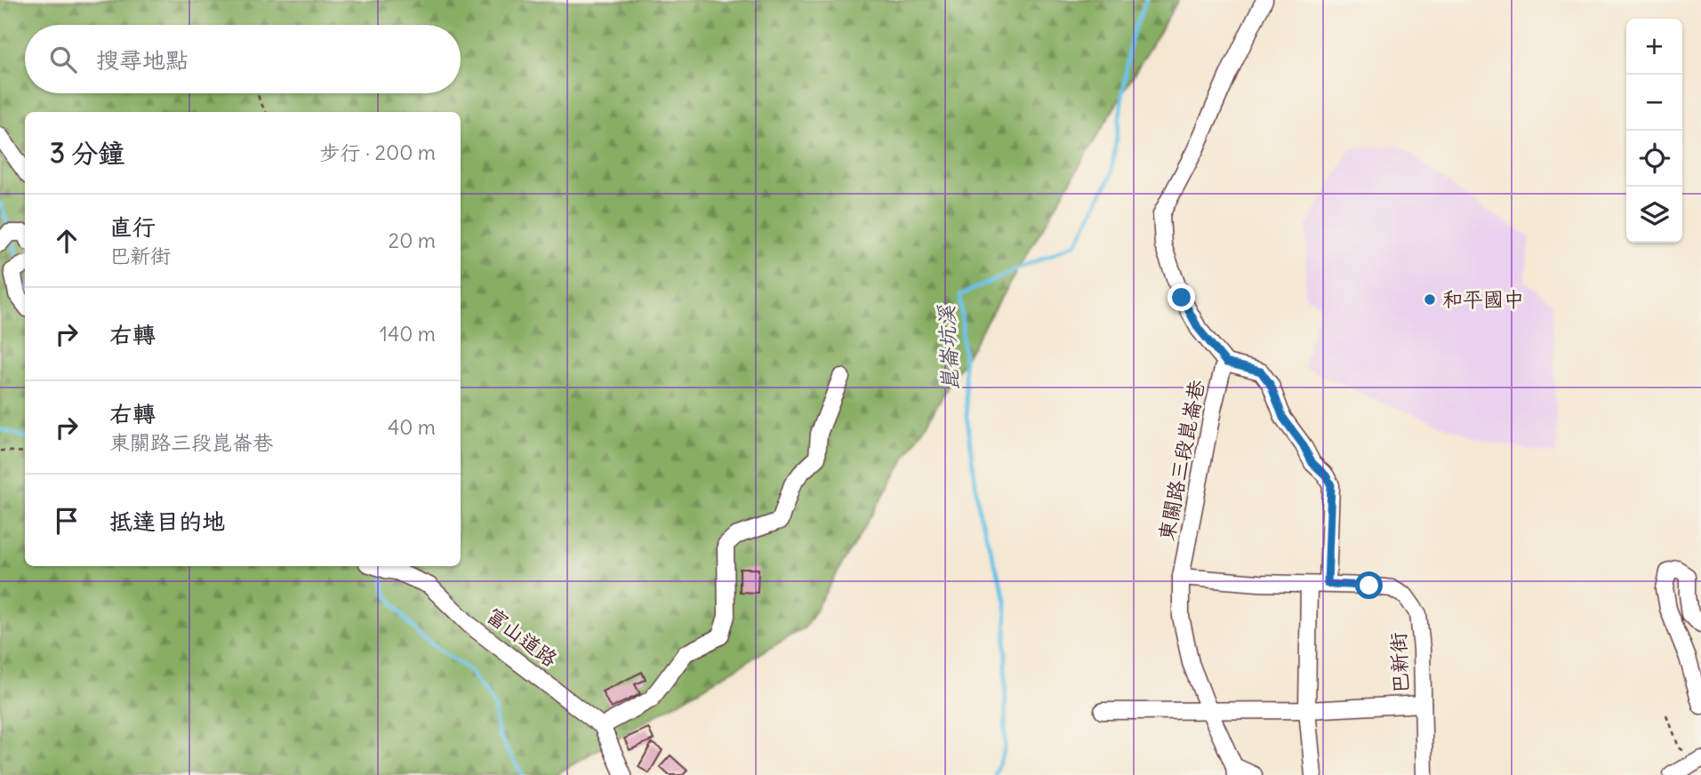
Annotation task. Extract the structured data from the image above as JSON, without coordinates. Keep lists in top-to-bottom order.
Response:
{
  "streets": {
    "street": ["東關路三段崑崙巷", "富山道路", "巴新街"]
  },
  "crossings": [
    ["東關路三段崑崙巷", "巴新街"]
  ],
  "water": ["崑崙坑溪"],
  "places": ["和平國中"],
  "page": {
    "map_buttons": ["+", "−"],
    "search": "搜尋地點",
    "heading": ["3 分鐘", "步行 · 200 m"],
    "list": [
      ["直行", "巴新街", "20 m"],
      ["右轉", "140 m"],
      ["右轉", "東關路三段崑崙巷", "40 m"],
      "抵達目的地"
    ]
  }
}
